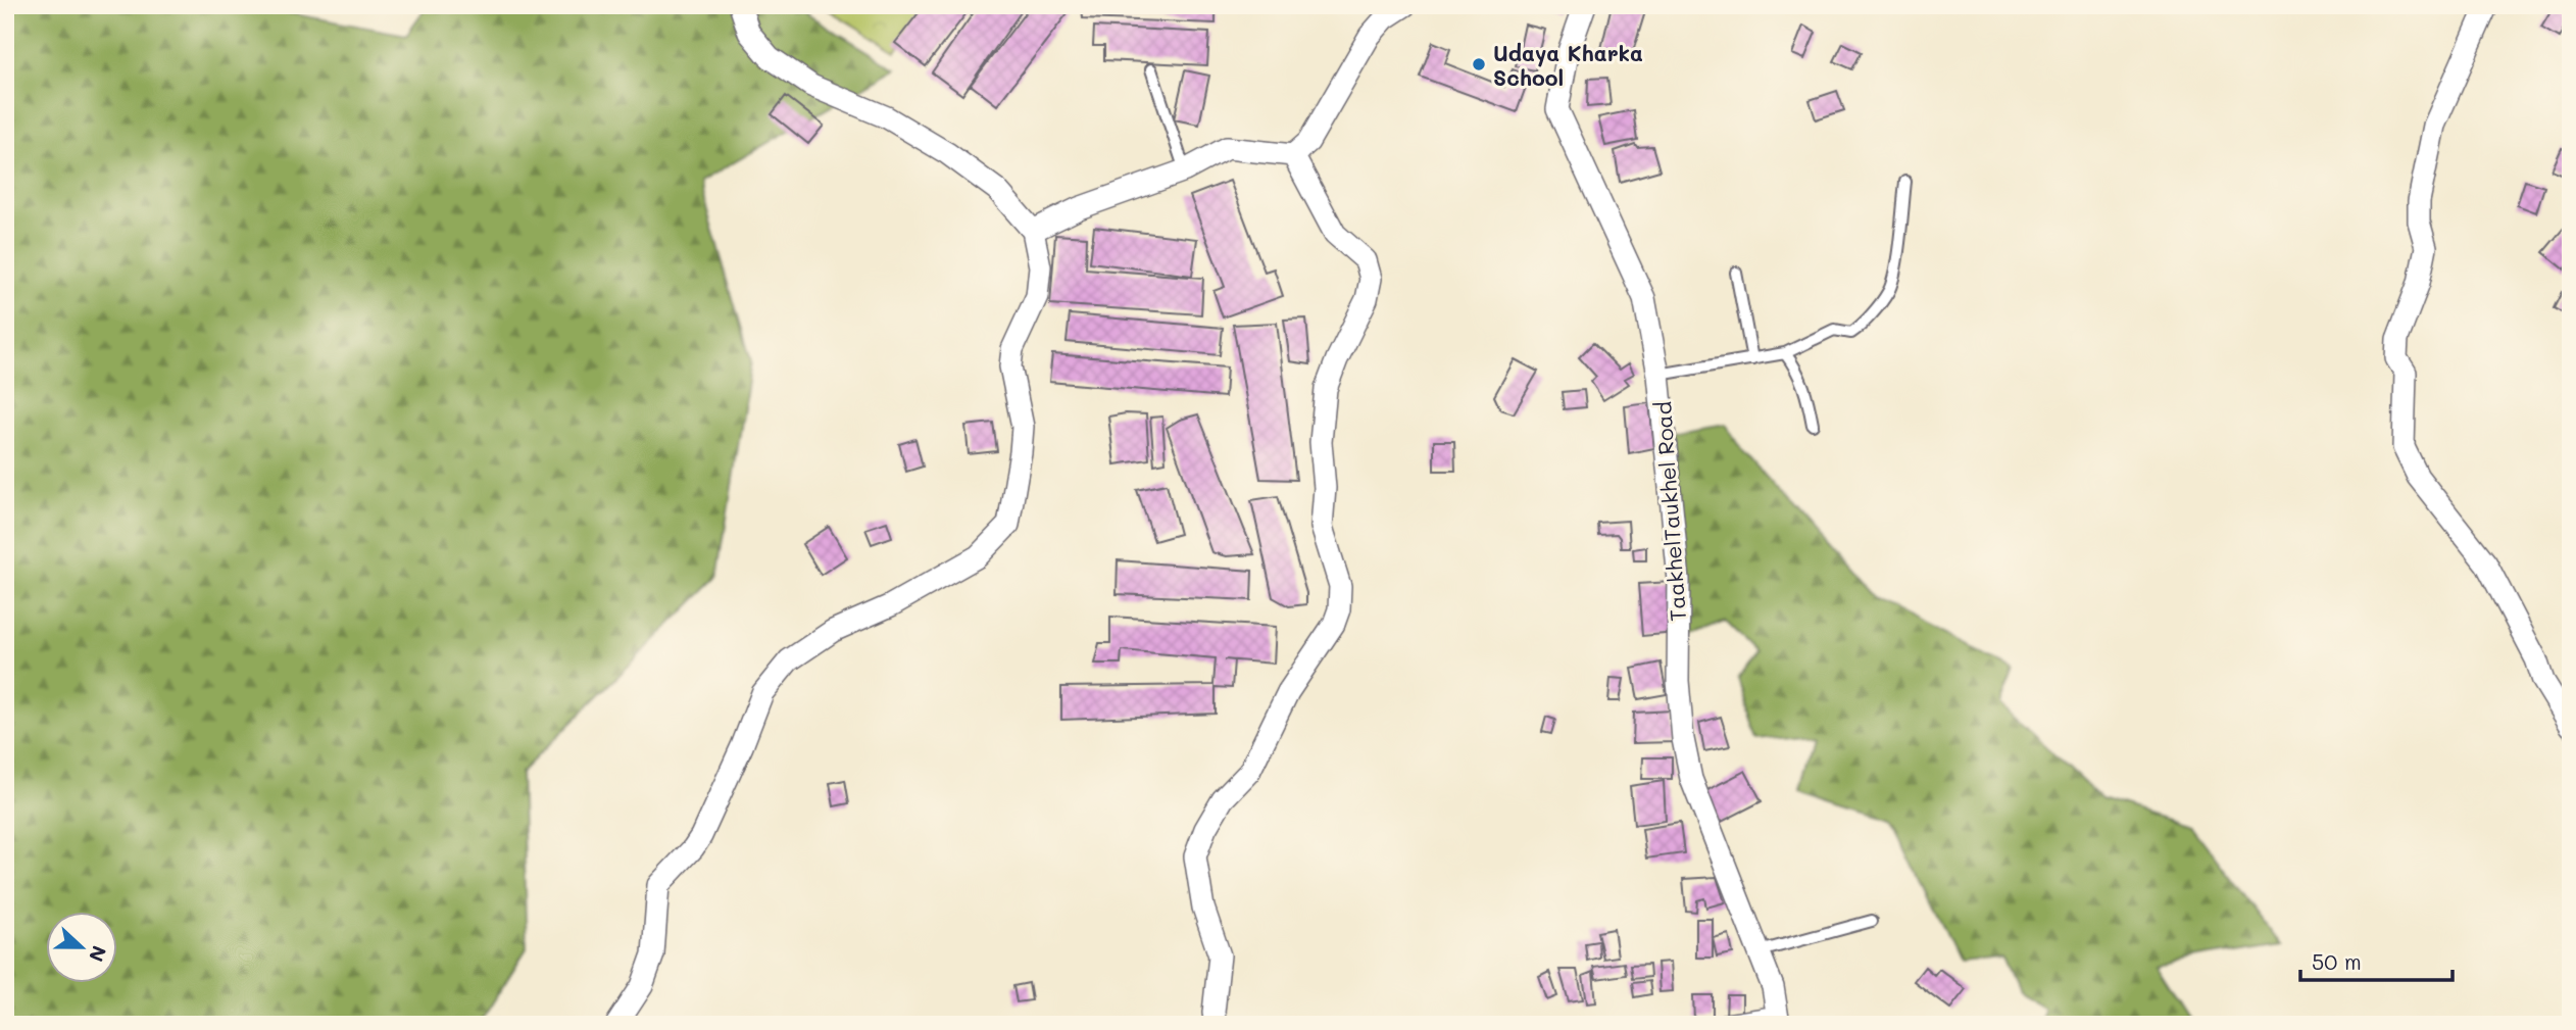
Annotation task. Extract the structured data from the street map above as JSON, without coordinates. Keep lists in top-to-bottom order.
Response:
{
  "streets": {
    "street": ["TaakhelTaukhel Road"]
  },
  "places": ["Udaya Kharka School"],
  "scale_bar": "50 m",
  "north": "right"
}
